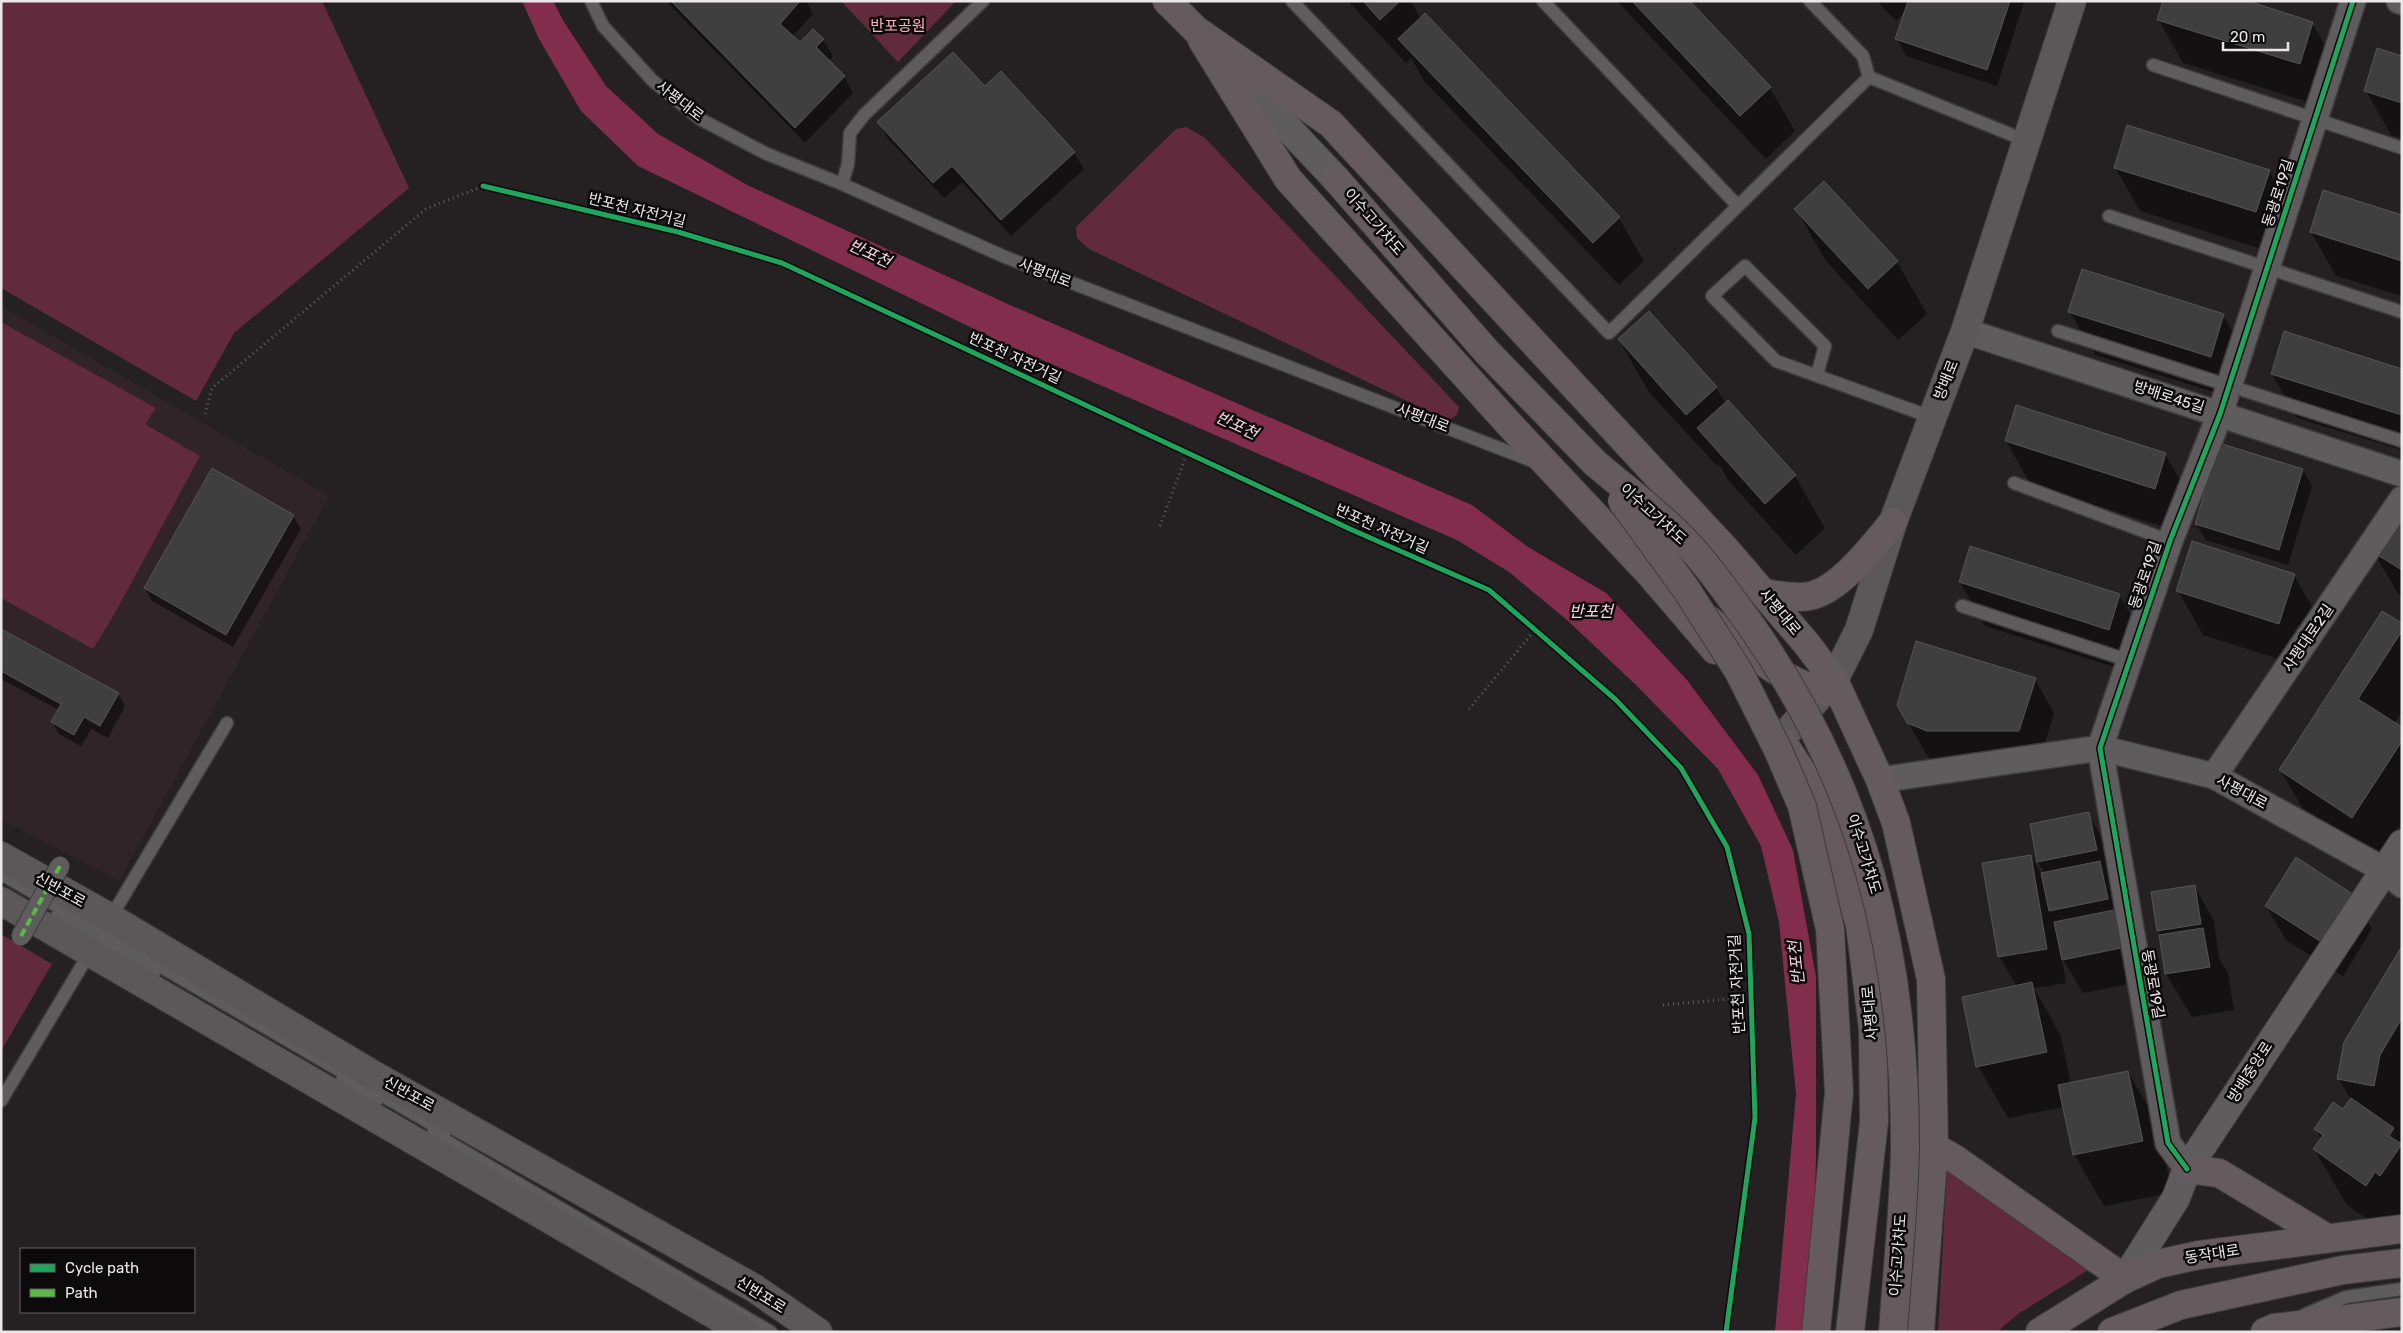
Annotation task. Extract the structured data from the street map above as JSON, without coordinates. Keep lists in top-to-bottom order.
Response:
{
  "streets": {
    "main road": [
      "사평대로",
      "이수고가차도",
      "방배로",
      "신반포로",
      "동작대로"
    ],
    "street": [
      "동광로19길",
      "방배로45길",
      "사평대로2길",
      "방배중앙로"
    ],
    "cycle path": ["반포천 자전거길"]
  },
  "crossings": [
    ["사평대로", "동광로19길"],
    ["사평대로", "이수고가차도"],
    ["사평대로", "방배로"],
    ["사평대로", "사평대로2길"],
    ["사평대로", "방배중앙로"],
    ["동광로19길", "방배로45길"],
    ["동광로19길", "방배중앙로"],
    ["방배로", "방배로45길"],
    ["방배중앙로", "동작대로"]
  ],
  "water": ["반포천"],
  "parks": ["반포공원"],
  "legend": ["Cycle path", "Path"],
  "scale_bar": "20 m"
}
